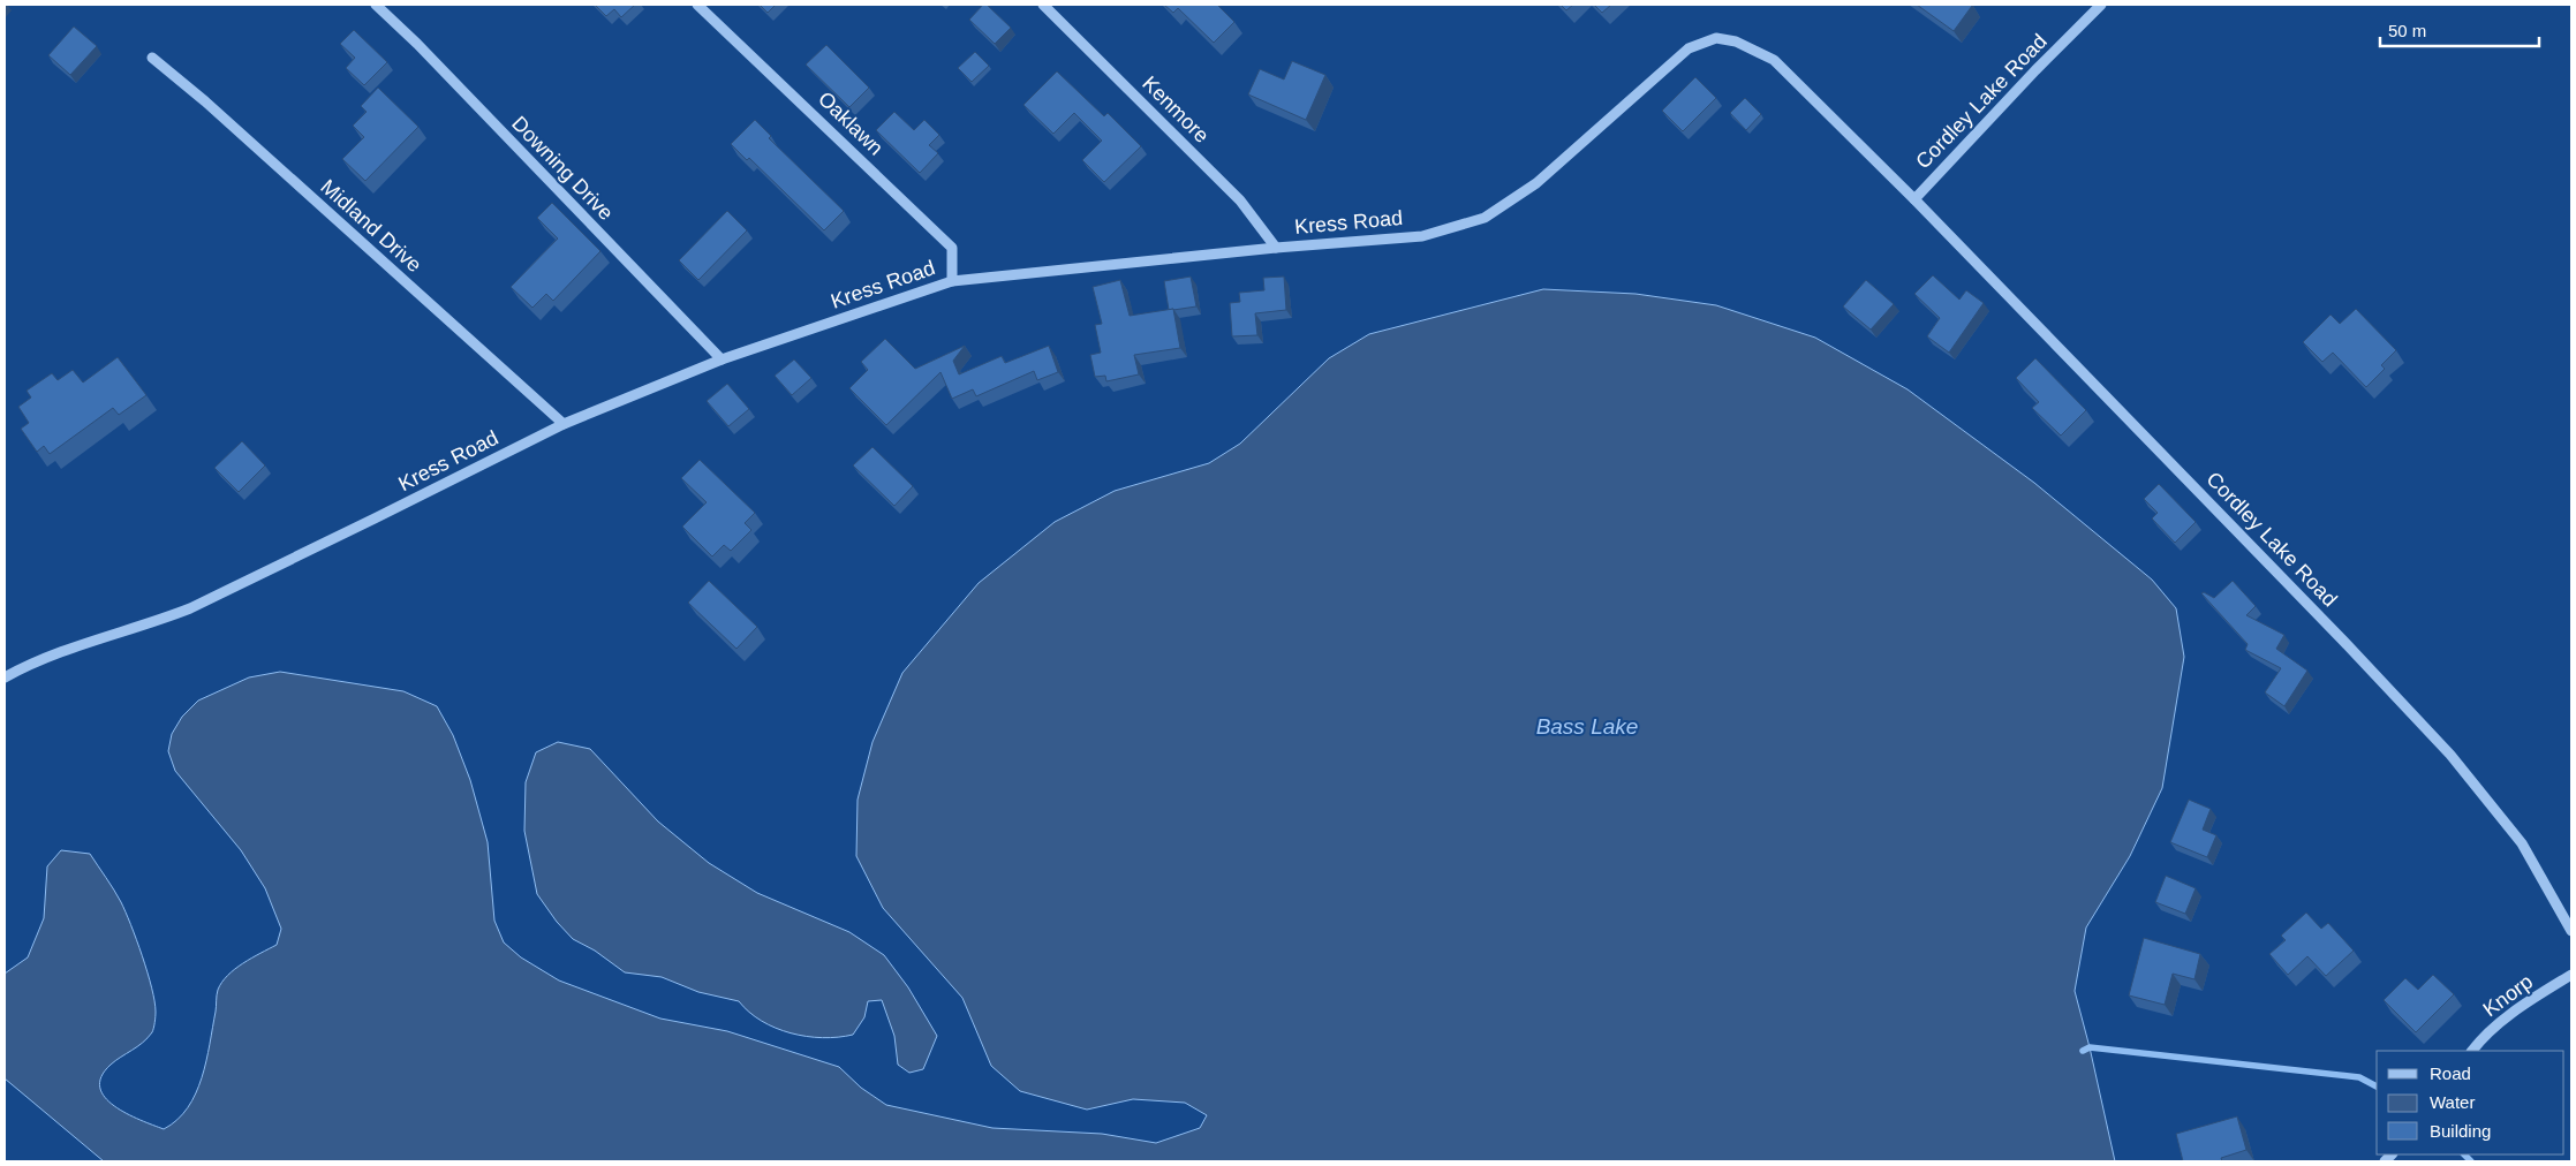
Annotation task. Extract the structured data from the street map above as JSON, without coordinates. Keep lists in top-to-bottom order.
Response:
{
  "streets": {
    "street": [
      "Cordley Lake Road",
      "Kenmore",
      "Oaklawn",
      "Downing Drive",
      "Kress Road",
      "Midland Drive",
      "Knorp"
    ]
  },
  "crossings": [
    ["Cordley Lake Road", "Kress Road"],
    ["Kenmore", "Kress Road"],
    ["Oaklawn", "Kress Road"],
    ["Downing Drive", "Kress Road"],
    ["Kress Road", "Midland Drive"]
  ],
  "water": ["Bass Lake"],
  "legend": ["Road", "Water", "Building"],
  "scale_bar": "50 m"
}
